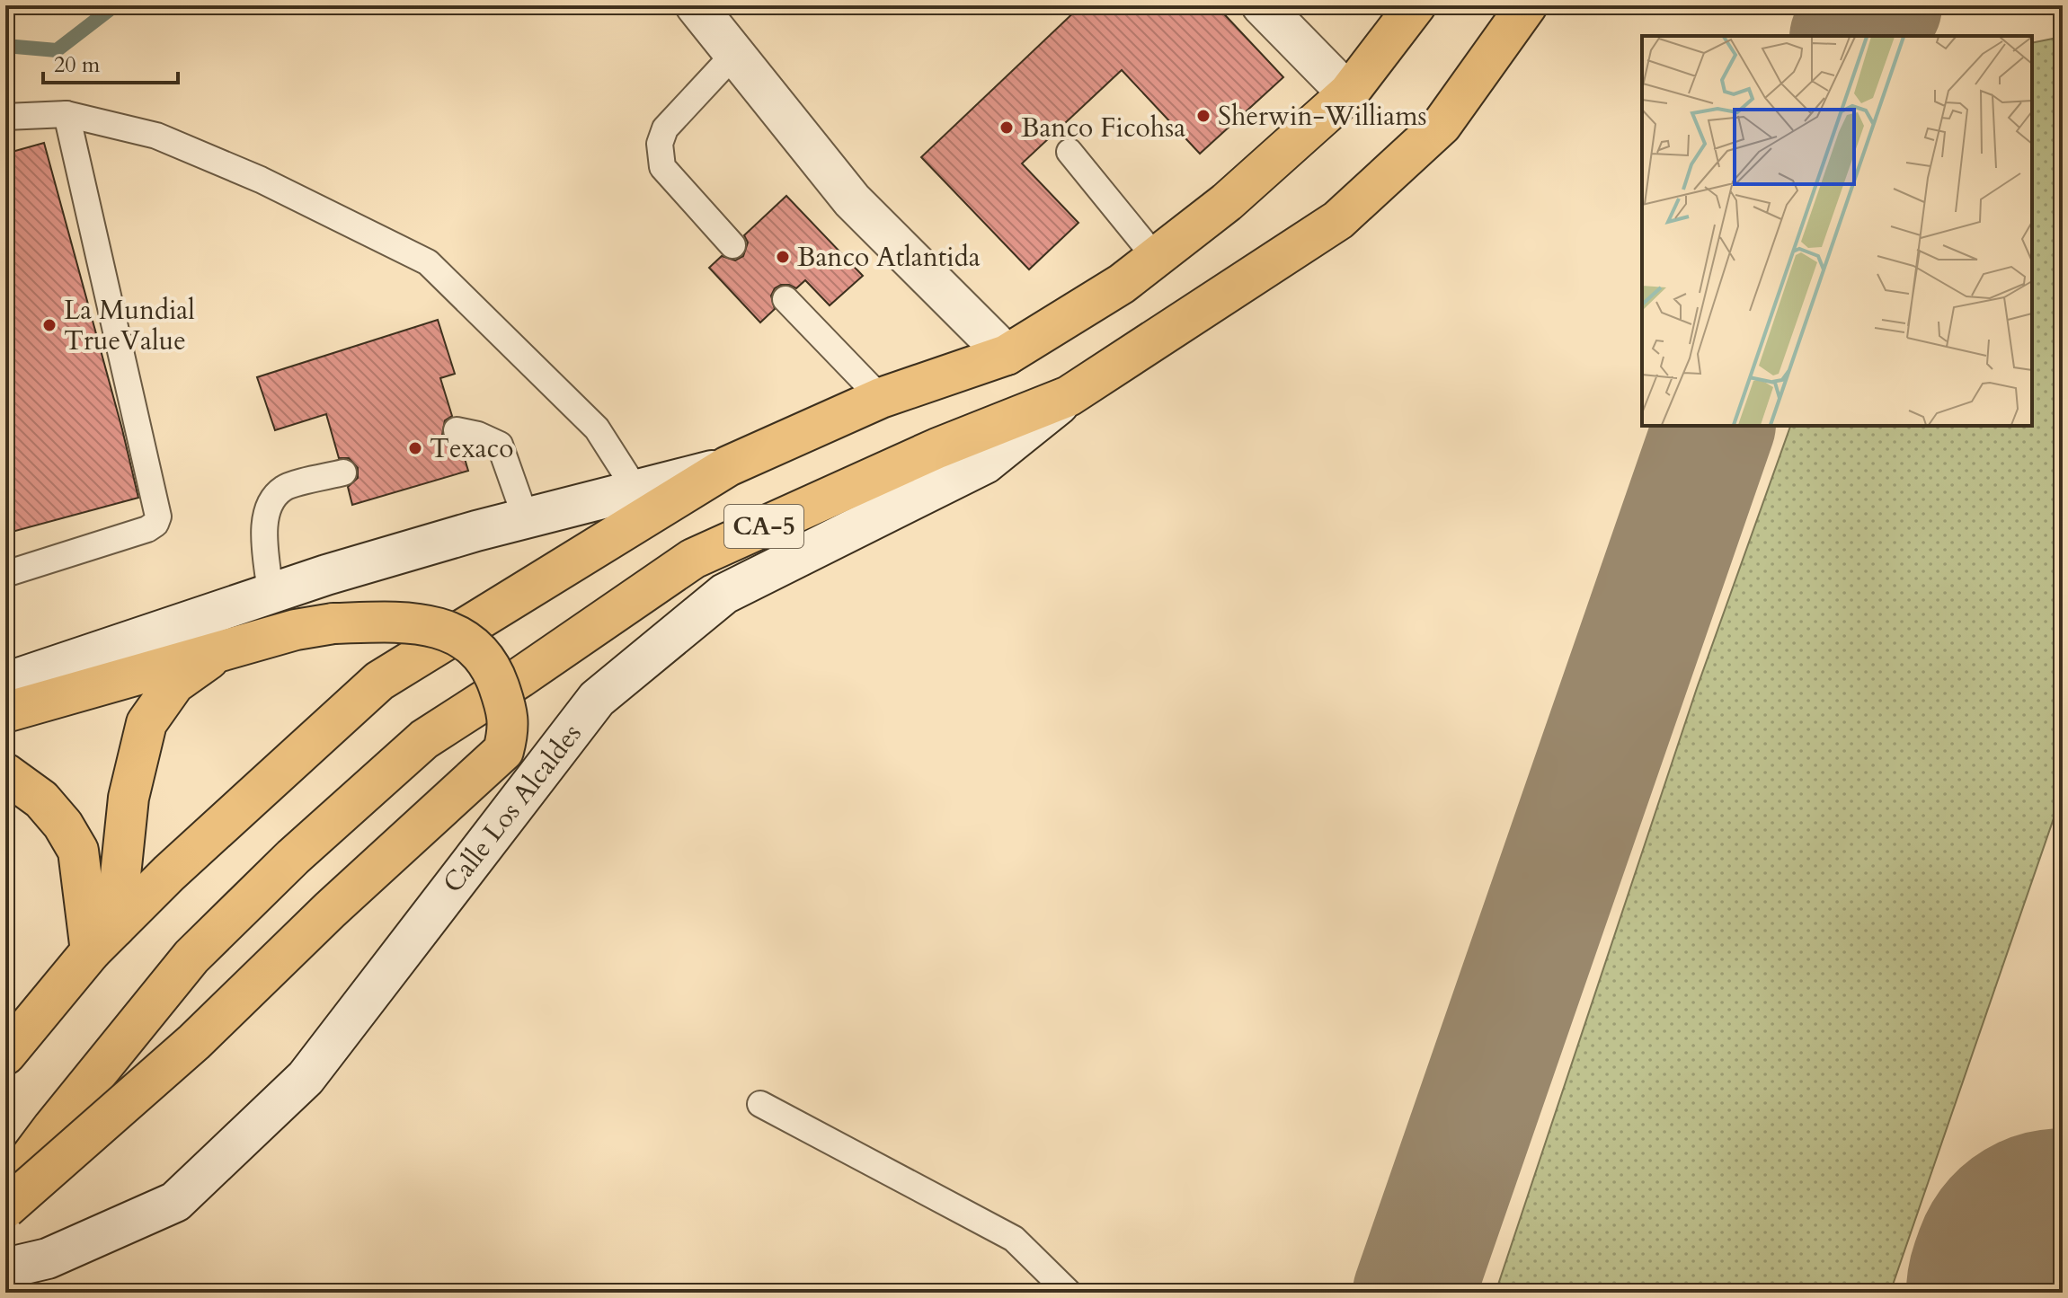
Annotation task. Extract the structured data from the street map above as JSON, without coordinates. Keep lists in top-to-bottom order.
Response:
{
  "streets": {
    "main road": ["CA-5", "Calle Los Alcaldes"]
  },
  "crossings": [
    ["CA-5", "Calle Los Alcaldes"]
  ],
  "places": [
    "Sherwin-Williams",
    "Banco Ficohsa",
    "Banco Atlantida",
    "La Mundial TrueValue",
    "Texaco"
  ],
  "scale_bar": "20 m"
}
